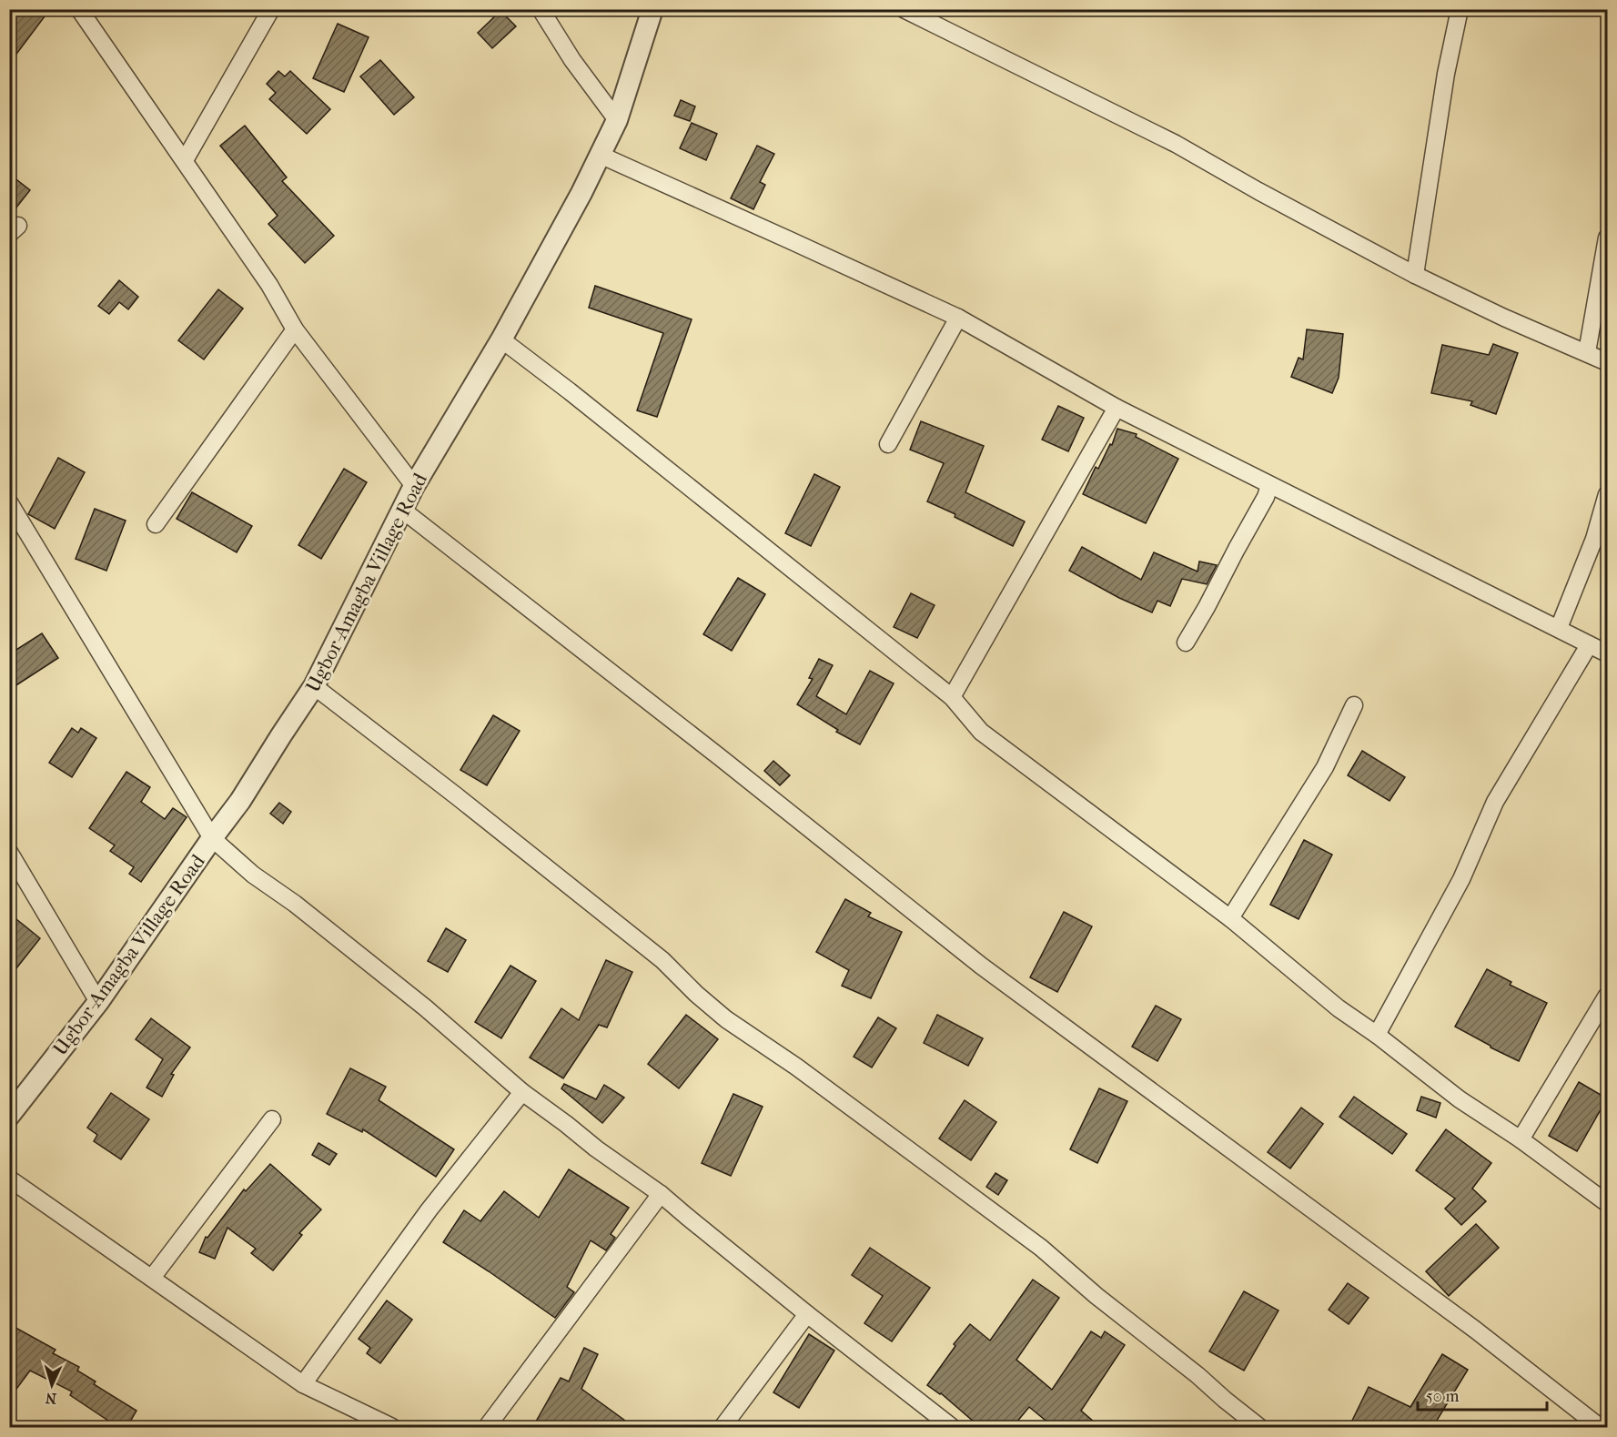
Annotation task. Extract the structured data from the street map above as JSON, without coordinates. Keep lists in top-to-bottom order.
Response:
{
  "streets": {
    "street": ["Ugbor-Amagba Village Road"]
  },
  "scale_bar": "50 m",
  "north": "bottom"
}
